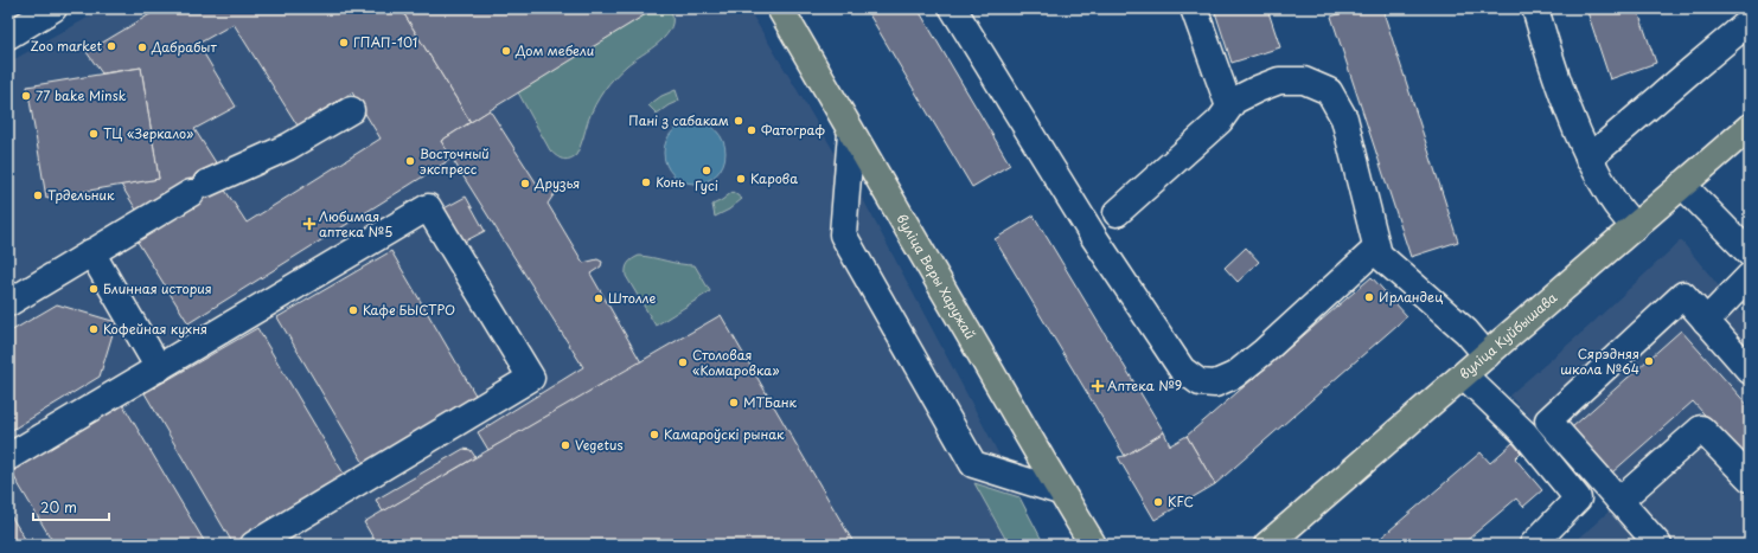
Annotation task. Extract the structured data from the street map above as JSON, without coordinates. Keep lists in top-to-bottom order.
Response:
{
  "streets": {
    "main road": ["вуліца Веры Харужай", "вуліца Куйбышава"]
  },
  "places": {
    "other": [
      "ГПАП-101",
      "Zoo market",
      "Дабрабыт",
      "Дом мебели",
      "77 bake Minsk",
      "Пані з сабакам",
      "Фатограф",
      "ТЦ «Зеркало»",
      "Восточный экспресс",
      "Гусі",
      "Карова",
      "Конь",
      "Друзья",
      "Трдельник",
      "Блинная история",
      "Ирландец",
      "Штолле",
      "Кафе БЫСТРО",
      "Кофейная кухня",
      "Сярэдняя школа №64",
      "Столовая «Комаровка»",
      "МТБанк",
      "Камароўскі рынак",
      "Vegetus",
      "KFC"
    ],
    "health": ["Любимая аптека №5", "Аптека №9"]
  },
  "scale_bar": "20 m"
}
